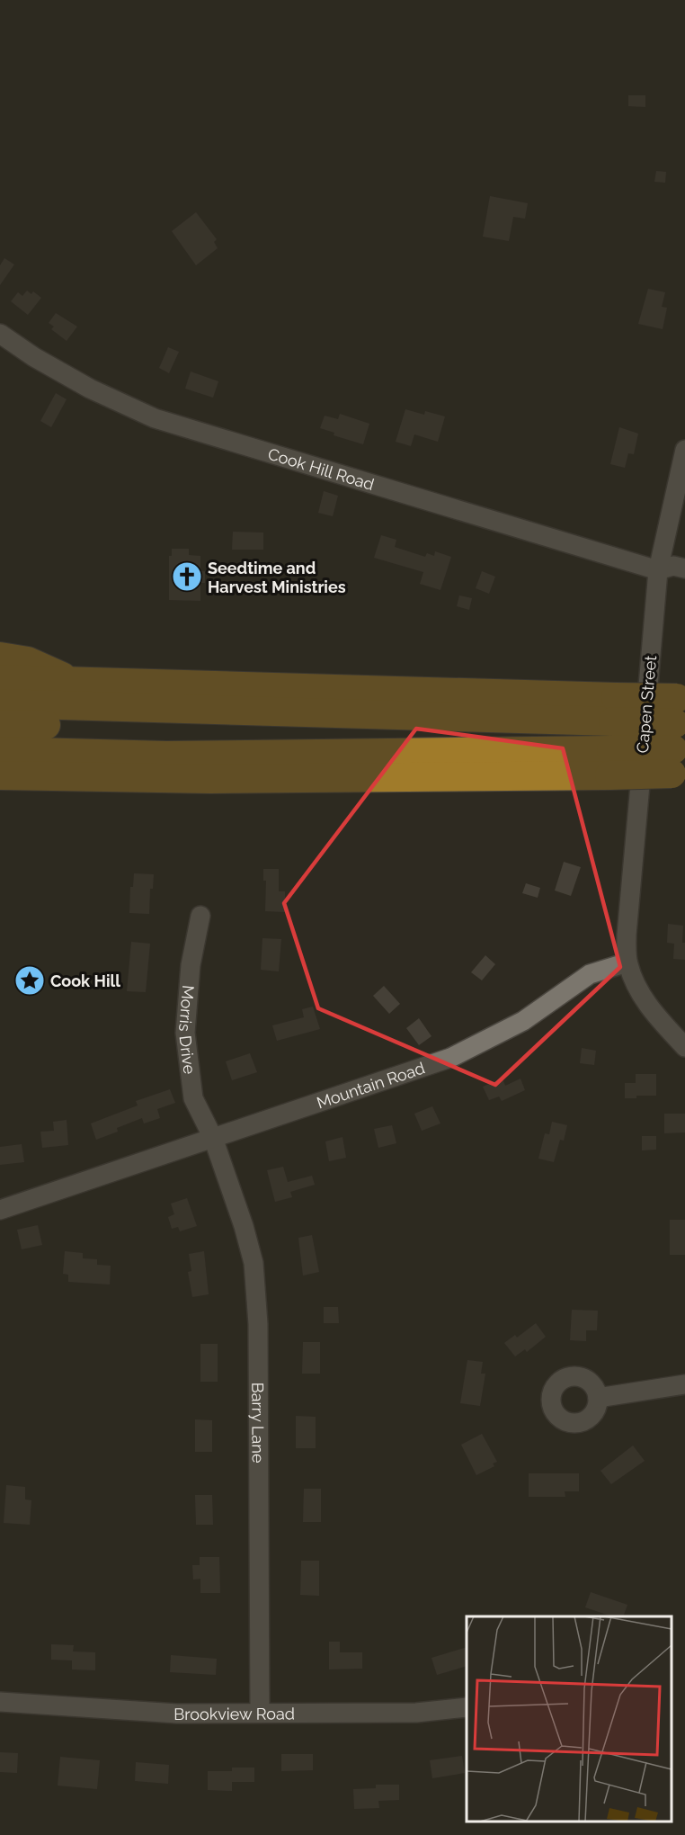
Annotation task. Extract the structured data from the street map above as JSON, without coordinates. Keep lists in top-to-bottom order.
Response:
{
  "streets": {
    "street": [
      "Cook Hill Road",
      "Capen Street",
      "Morris Drive",
      "Mountain Road",
      "Barry Lane",
      "Brookview Road"
    ]
  },
  "crossings": [
    ["Cook Hill Road", "Capen Street"],
    ["Capen Street", "Mountain Road"],
    ["Morris Drive", "Mountain Road"],
    ["Morris Drive", "Barry Lane"],
    ["Mountain Road", "Barry Lane"],
    ["Barry Lane", "Brookview Road"]
  ],
  "places": {
    "church": ["Seedtime and Harvest Ministries"],
    "place": ["Cook Hill"]
  }
}
